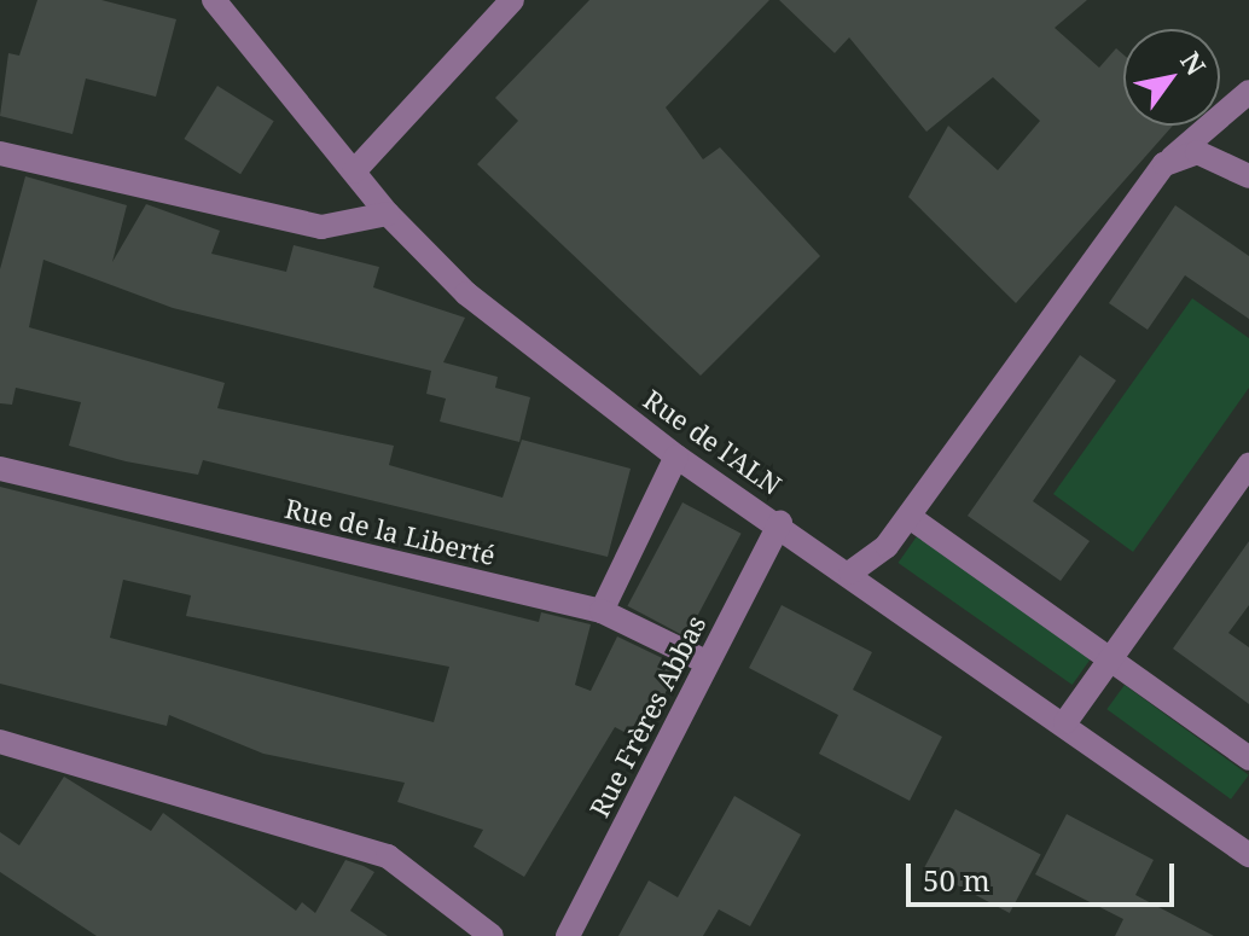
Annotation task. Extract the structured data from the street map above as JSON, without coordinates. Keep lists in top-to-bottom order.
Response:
{
  "streets": {
    "street": ["Rue de l'ALN", "Rue de la Liberté", "Rue Frères Abbas"]
  },
  "crossings": [
    ["Rue de l'ALN", "Rue Frères Abbas"],
    ["Rue de la Liberté", "Rue Frères Abbas"]
  ],
  "scale_bar": "50 m",
  "north": "top right"
}
